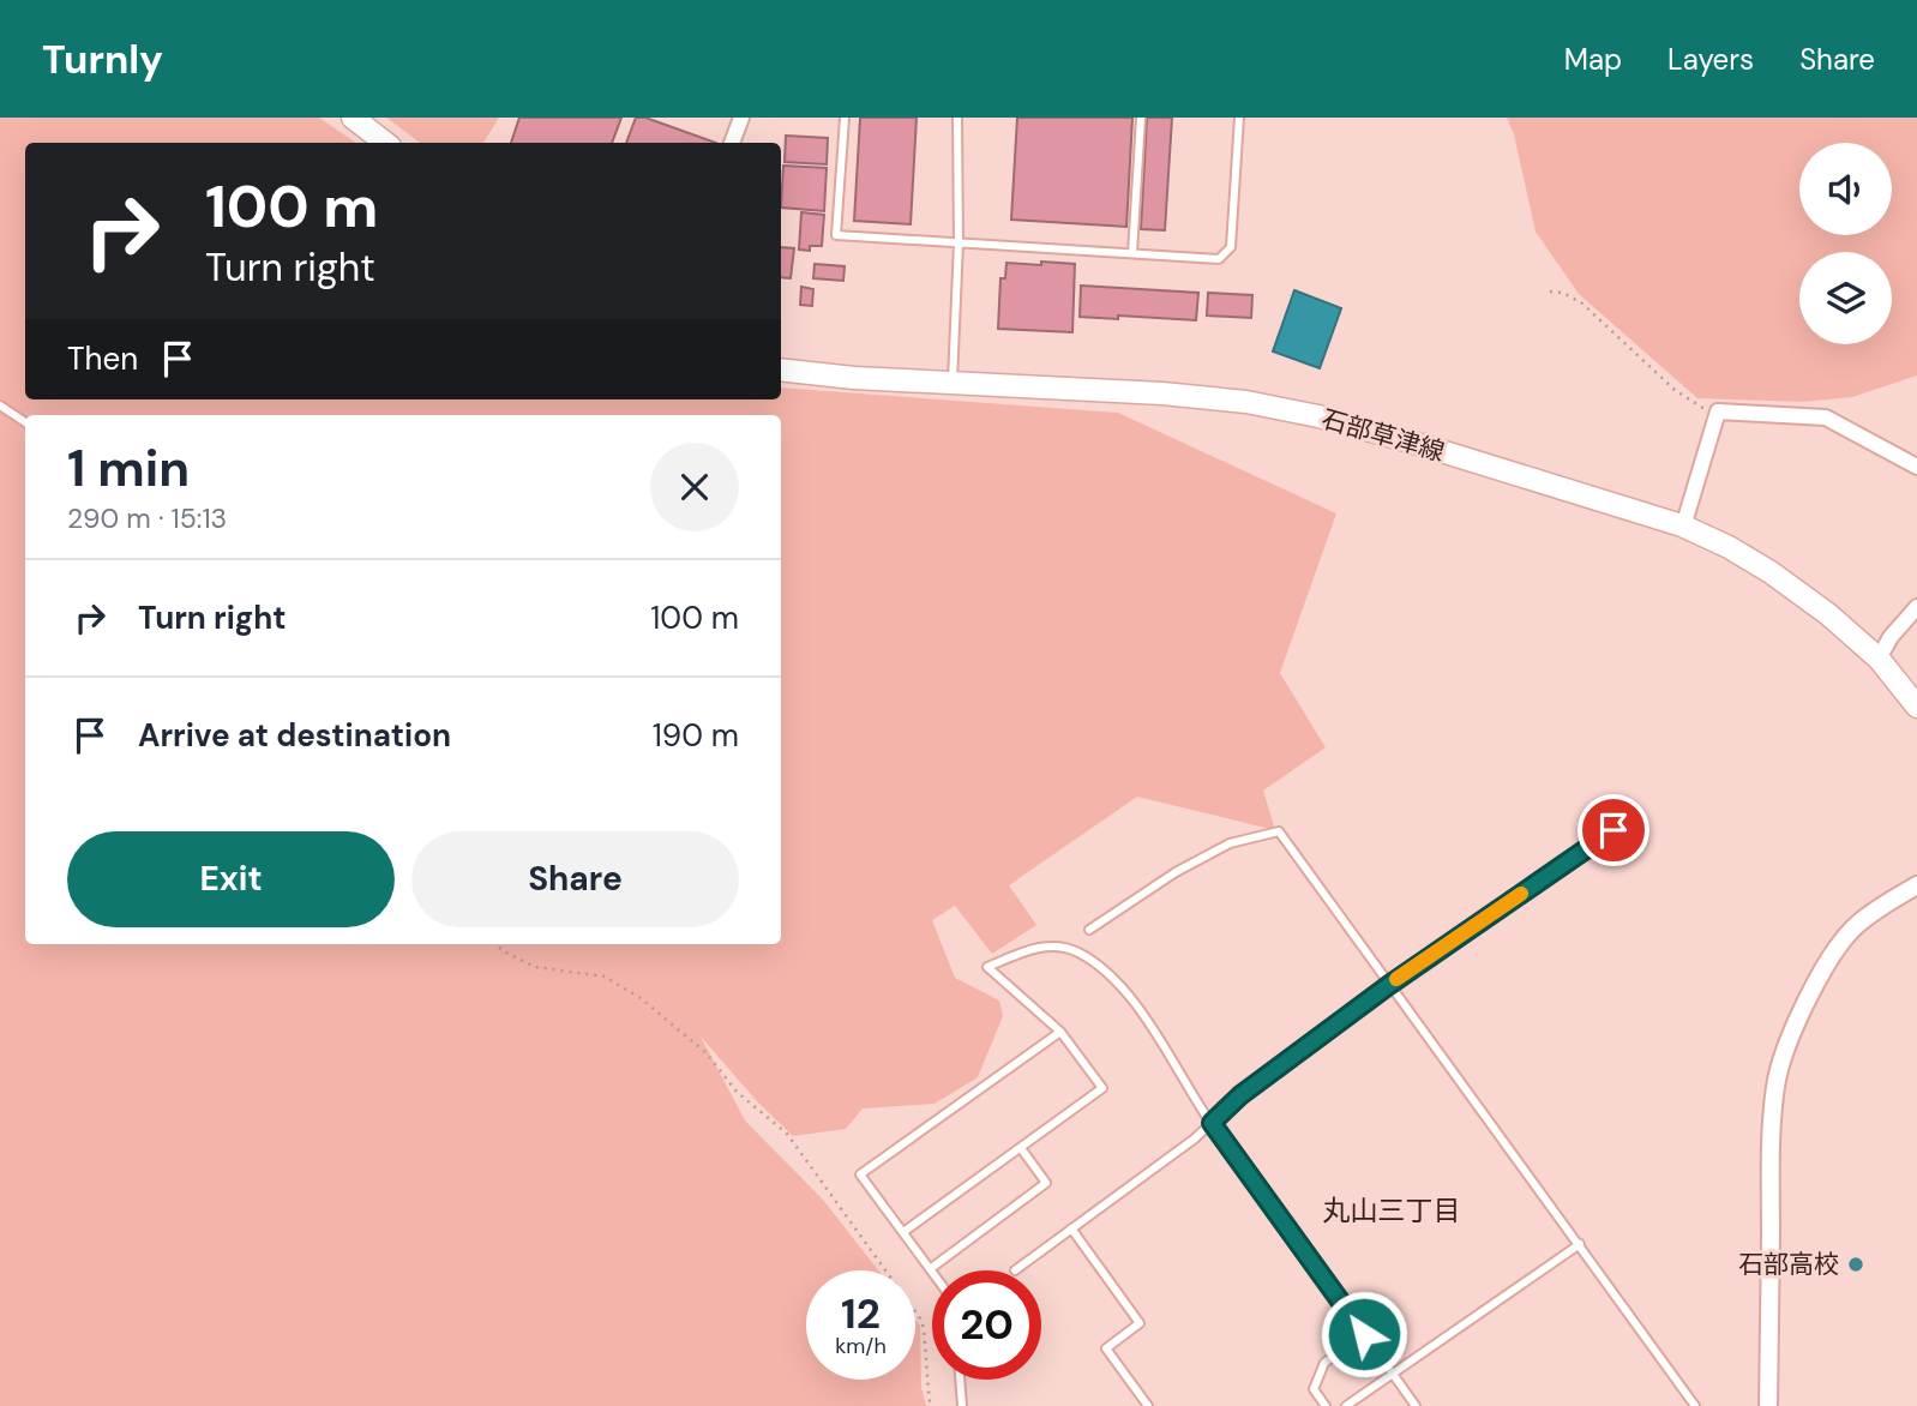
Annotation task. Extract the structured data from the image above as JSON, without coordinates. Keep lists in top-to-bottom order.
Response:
{
  "streets": {
    "main road": ["石部草津線"]
  },
  "districts": ["丸山三丁目"],
  "places": ["石部高校"],
  "page": {
    "header": "Turnly",
    "nav": ["Map", "Layers", "Share"],
    "turn": ["100 m", "Turn right"],
    "then": "Then",
    "heading": ["1 min", "290 m · 15:13"],
    "list": [
      {
        "name": "Turn right",
        "value": "100 m"
      },
      {
        "name": "Arrive at destination",
        "value": "190 m"
      }
    ],
    "buttons": ["Exit", "Share"],
    "speed": "12 km/h",
    "limit": "20"
  }
}
